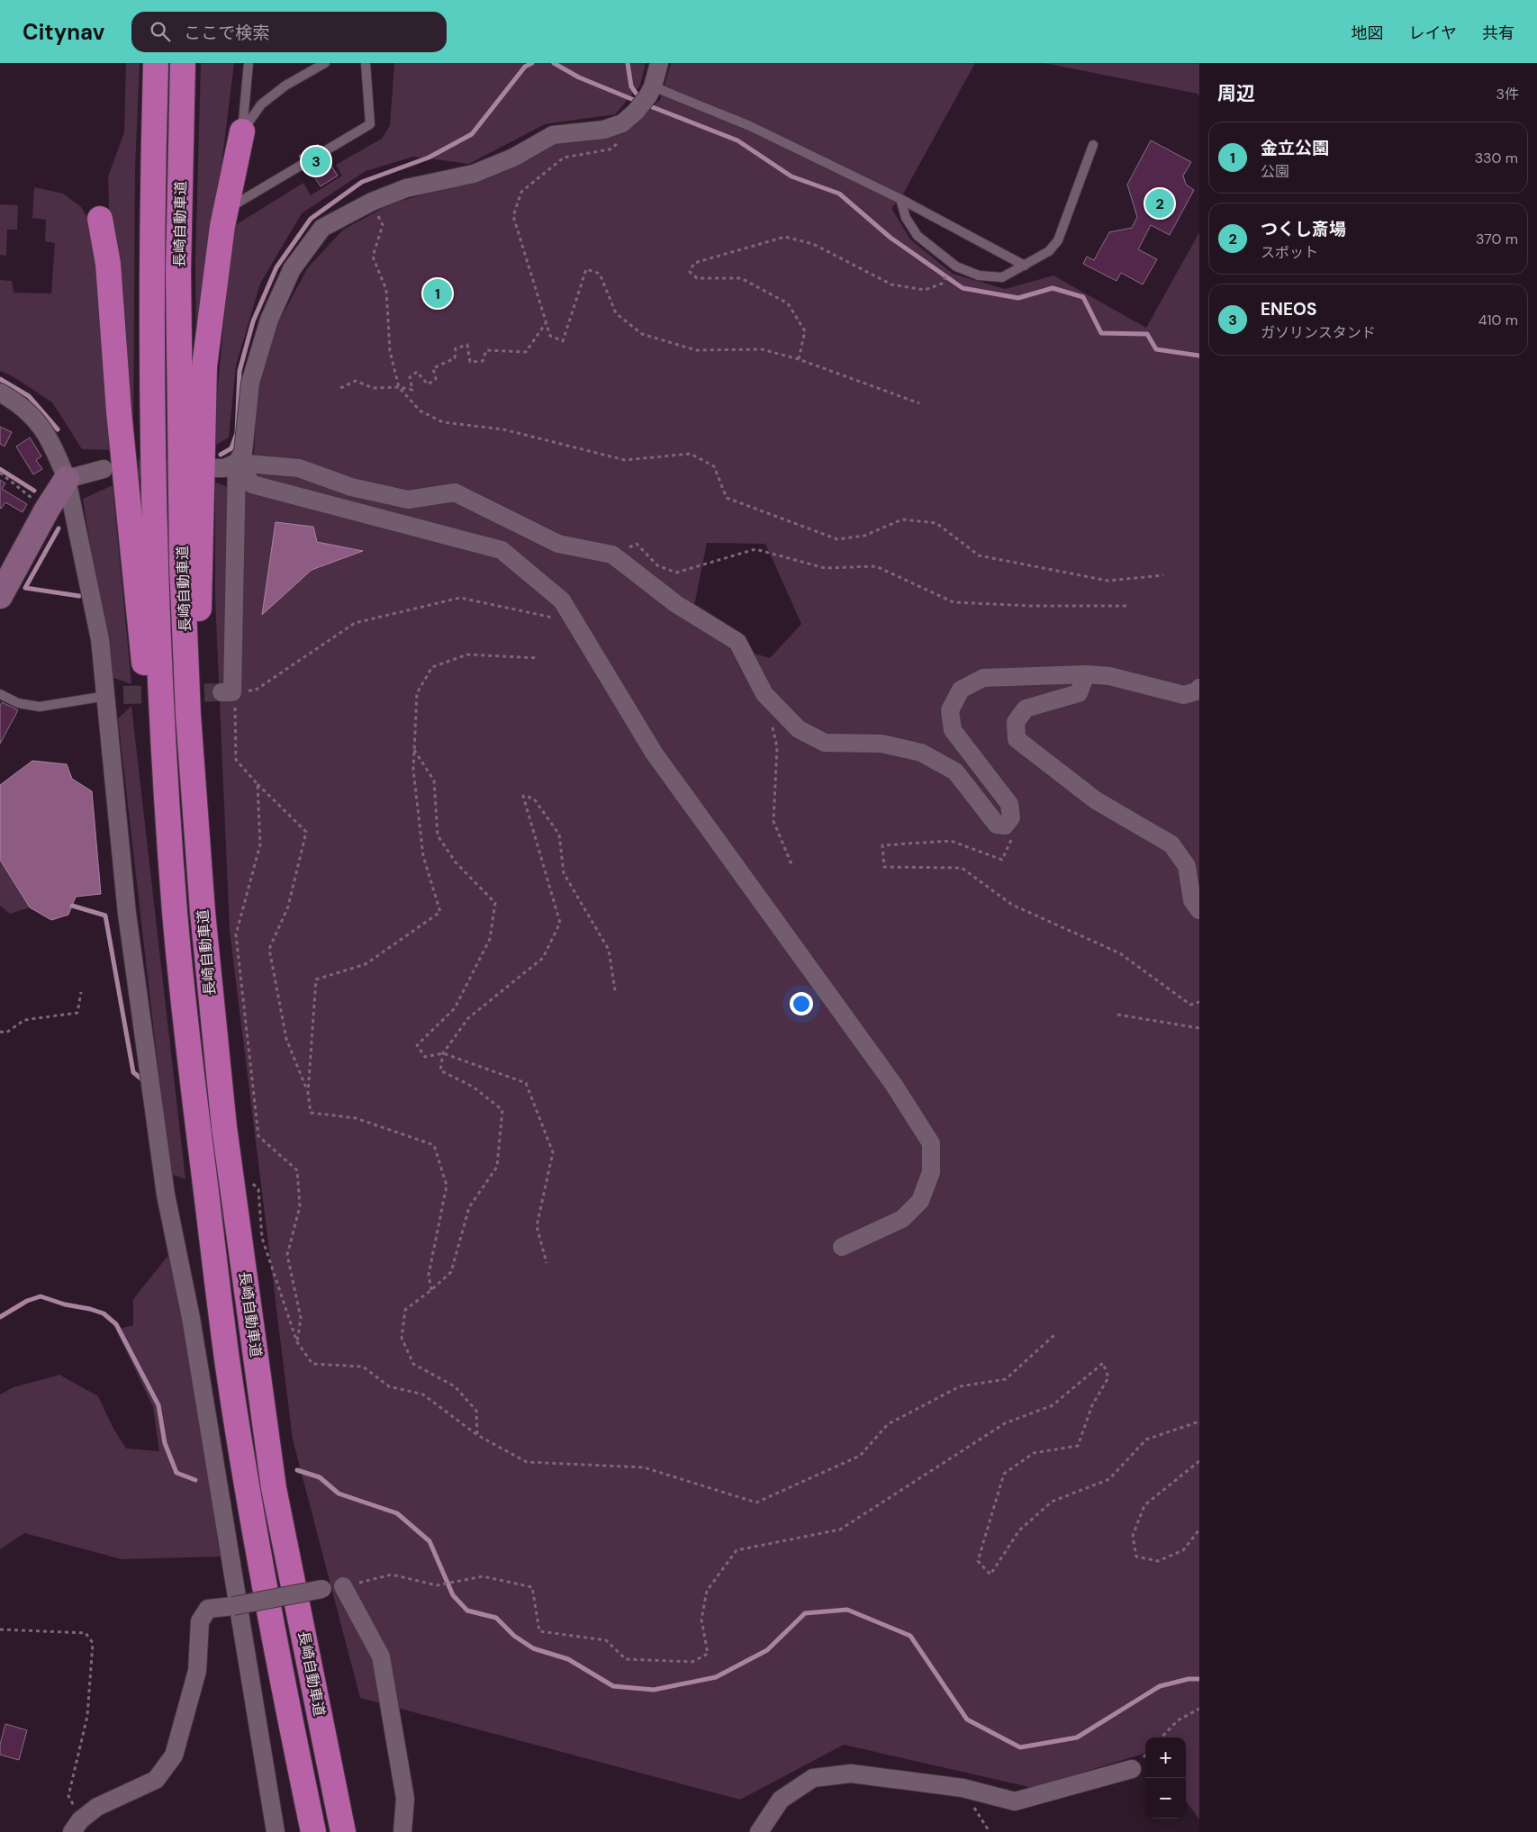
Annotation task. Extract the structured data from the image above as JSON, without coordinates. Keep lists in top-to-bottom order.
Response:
{
  "streets": {
    "highway": ["長崎自動車道"]
  },
  "page": {
    "header": "Citynav",
    "search": "ここで検索",
    "nav": ["地図", "レイヤ", "共有"],
    "heading": ["周辺", "3件"],
    "list": [
      {
        "mark": "1",
        "name": "金立公園",
        "note": "公園",
        "value": "330 m"
      },
      {
        "mark": "2",
        "name": "つくし斎場",
        "note": "スポット",
        "value": "370 m"
      },
      {
        "mark": "3",
        "name": "ENEOS",
        "note": "ガソリンスタンド",
        "value": "410 m"
      }
    ],
    "pins": ["3", "2", "1"],
    "map_buttons": ["+", "−"]
  }
}
